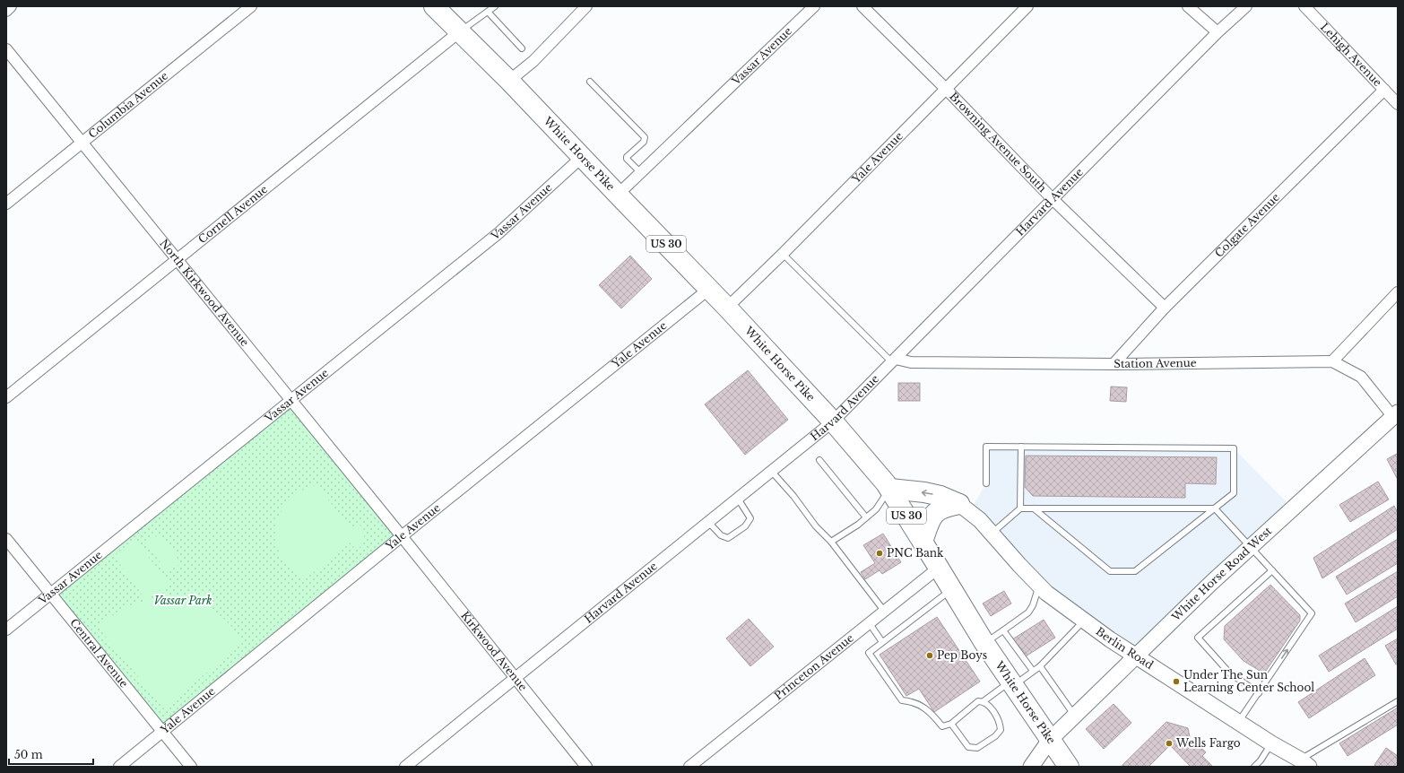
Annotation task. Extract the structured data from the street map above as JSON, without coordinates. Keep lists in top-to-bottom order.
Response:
{
  "streets": {
    "highway": ["White Horse Pike", "US 30"],
    "main road": ["White Horse Road West", "Berlin Road"],
    "street": [
      "Lehigh Avenue",
      "Vassar Avenue",
      "Columbia Avenue",
      "Browning Avenue South",
      "Yale Avenue",
      "Harvard Avenue",
      "Cornell Avenue",
      "Colgate Avenue",
      "North Kirkwood Avenue",
      "Station Avenue",
      "Kirkwood Avenue",
      "Central Avenue",
      "Princeton Avenue"
    ]
  },
  "crossings": [
    ["Lehigh Avenue", "Colgate Avenue"],
    ["Vassar Avenue", "White Horse Pike"],
    ["Vassar Avenue", "North Kirkwood Avenue"],
    ["Vassar Avenue", "Central Avenue"],
    ["Columbia Avenue", "North Kirkwood Avenue"],
    ["Browning Avenue South", "Yale Avenue"],
    ["Browning Avenue South", "Harvard Avenue"],
    ["Browning Avenue South", "Colgate Avenue"],
    ["White Horse Pike", "Yale Avenue"],
    ["White Horse Pike", "Harvard Avenue"],
    ["White Horse Pike", "Cornell Avenue"],
    ["White Horse Pike", "White Horse Road West"],
    ["White Horse Pike", "Princeton Avenue"],
    ["Yale Avenue", "North Kirkwood Avenue"],
    ["Yale Avenue", "Kirkwood Avenue"],
    ["Yale Avenue", "Central Avenue"],
    ["Harvard Avenue", "Station Avenue"],
    ["Harvard Avenue", "Kirkwood Avenue"],
    ["Cornell Avenue", "North Kirkwood Avenue"],
    ["Colgate Avenue", "Station Avenue"],
    ["North Kirkwood Avenue", "Kirkwood Avenue"],
    ["Station Avenue", "White Horse Road West"],
    ["White Horse Road West", "Berlin Road"]
  ],
  "parks": ["Vassar Park"],
  "places": [
    "PNC Bank",
    "Pep Boys",
    "Under The Sun Learning Center School",
    "Wells Fargo"
  ],
  "scale_bar": "50 m"
}
